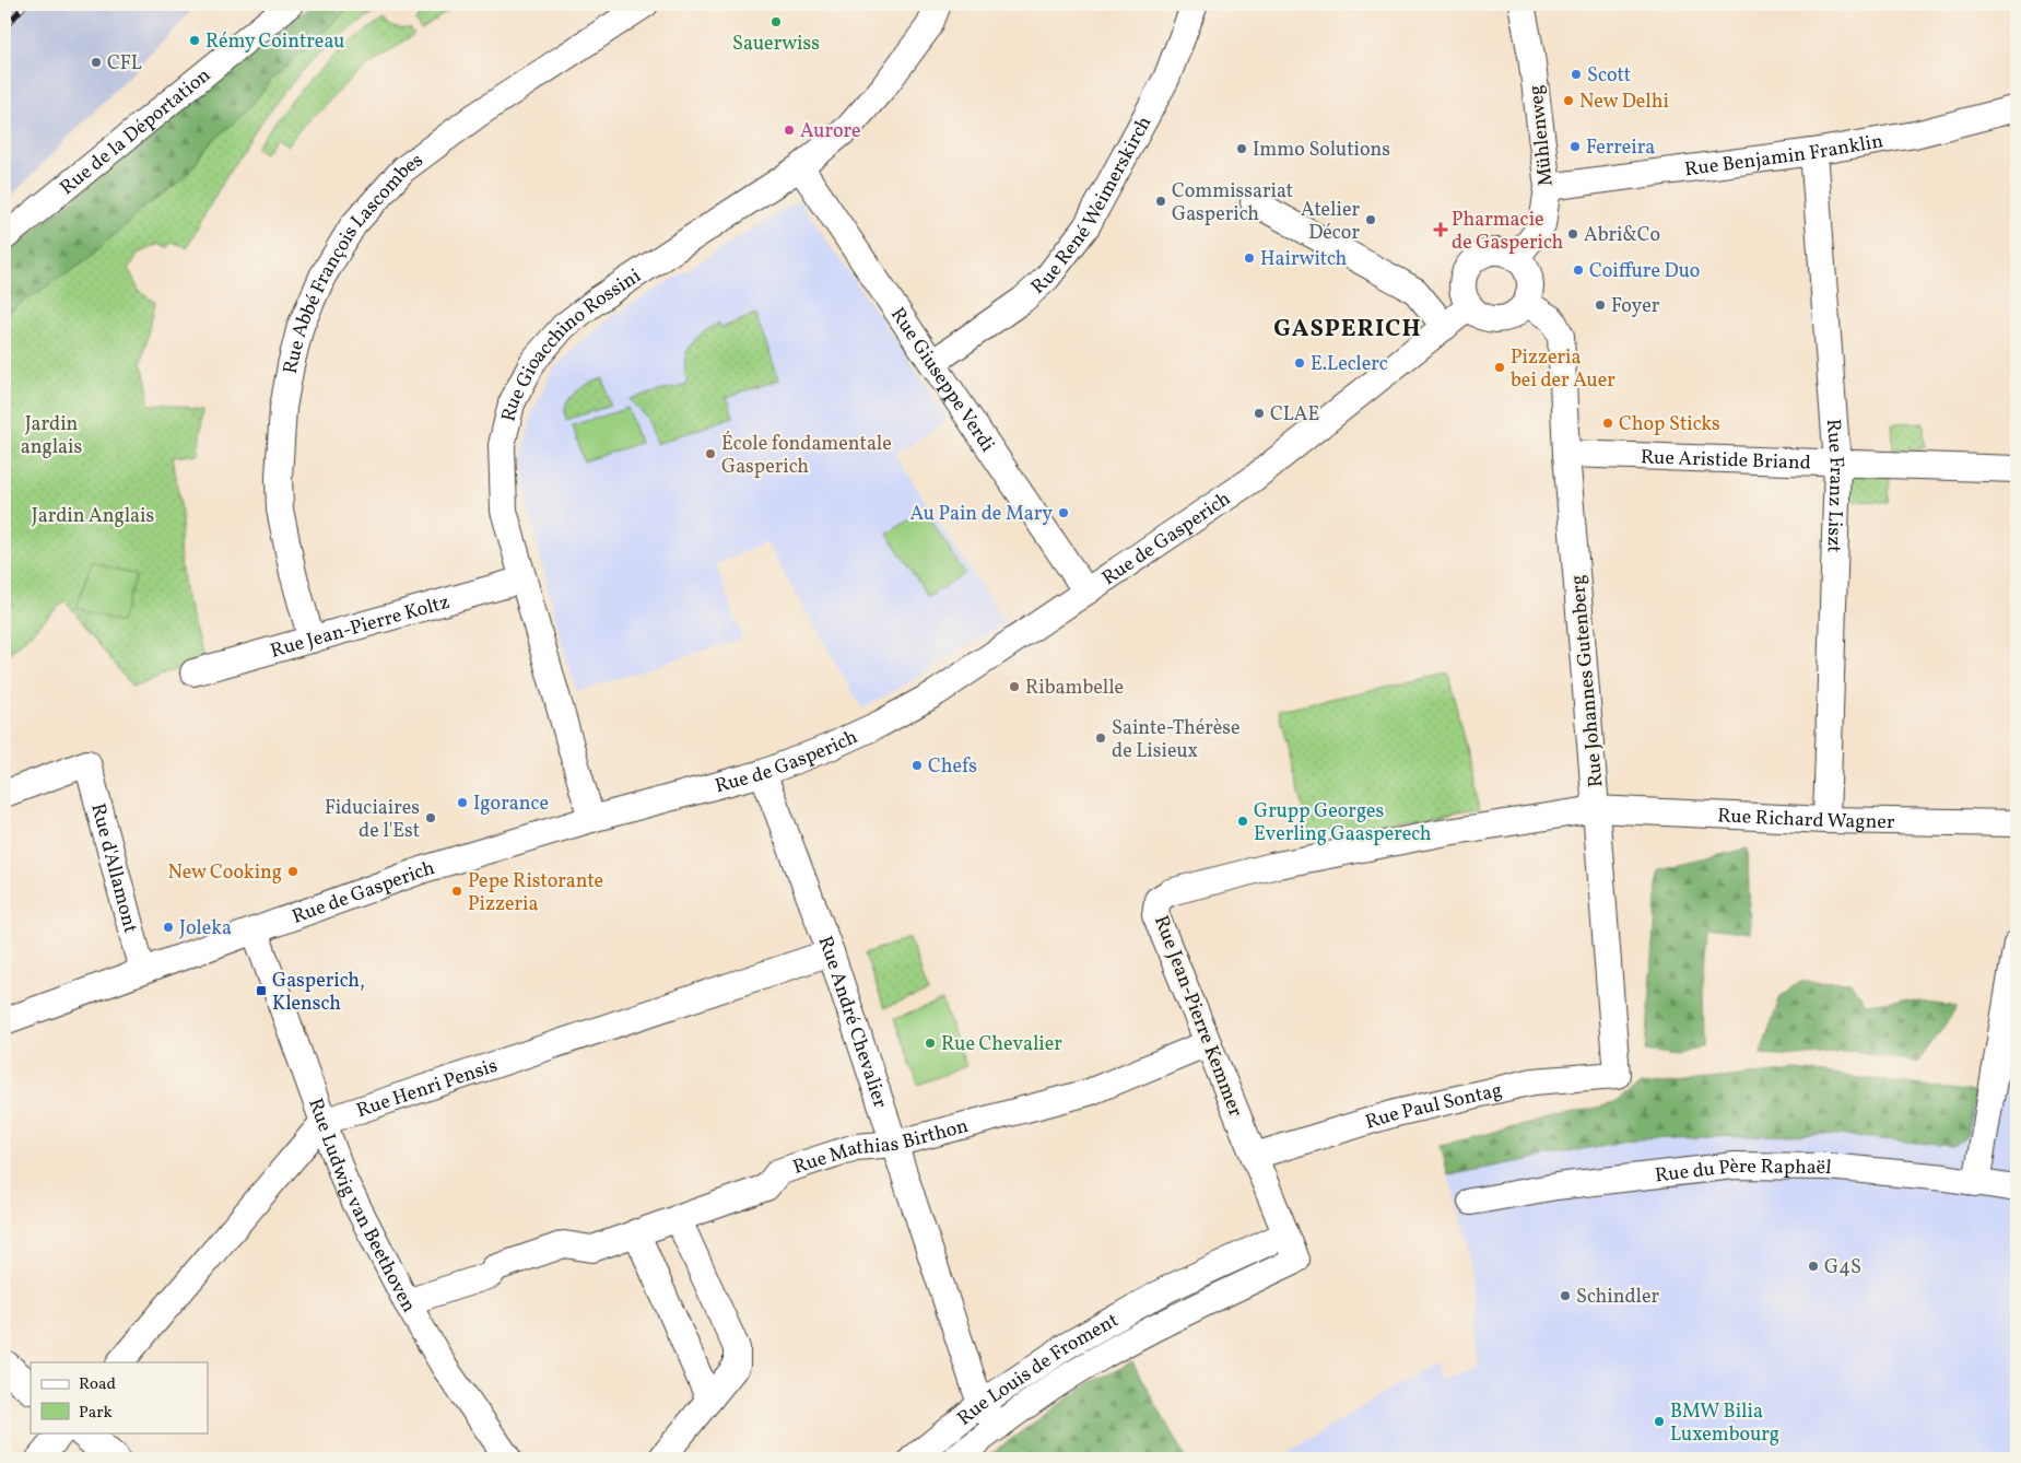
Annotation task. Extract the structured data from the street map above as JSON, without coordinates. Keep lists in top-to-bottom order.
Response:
{
  "streets": {
    "street": [
      "Rue de la Déportation",
      "Mühlenweg",
      "Rue Benjamin Franklin",
      "Rue René Weimerskirch",
      "Rue Abbé François Lascombes",
      "Rue Gioacchino Rossini",
      "Rue Giuseppe Verdi",
      "Rue Aristide Briand",
      "Rue Franz Liszt",
      "Rue de Gasperich",
      "Rue Jean-Pierre Koltz",
      "Rue Johannes Gutenberg",
      "Rue Richard Wagner",
      "Rue d'Allamont",
      "Rue Jean-Pierre Kemmer",
      "Rue André Chevalier",
      "Rue Henri Pensis",
      "Rue Paul Sontag",
      "Rue Mathias Birthon",
      "Rue du Père Raphaël",
      "Rue Ludwig van Beethoven",
      "Rue Louis de Froment"
    ]
  },
  "crossings": [
    ["Mühlenweg", "Rue Benjamin Franklin"],
    ["Mühlenweg", "Rue de Gasperich"],
    ["Mühlenweg", "Rue Johannes Gutenberg"],
    ["Rue Benjamin Franklin", "Rue Franz Liszt"],
    ["Rue René Weimerskirch", "Rue Giuseppe Verdi"],
    ["Rue Abbé François Lascombes", "Rue Jean-Pierre Koltz"],
    ["Rue Gioacchino Rossini", "Rue Giuseppe Verdi"],
    ["Rue Gioacchino Rossini", "Rue de Gasperich"],
    ["Rue Gioacchino Rossini", "Rue Jean-Pierre Koltz"],
    ["Rue Giuseppe Verdi", "Rue de Gasperich"],
    ["Rue Aristide Briand", "Rue Franz Liszt"],
    ["Rue Aristide Briand", "Rue Johannes Gutenberg"],
    ["Rue Franz Liszt", "Rue Richard Wagner"],
    ["Rue de Gasperich", "Rue Johannes Gutenberg"],
    ["Rue de Gasperich", "Rue d'Allamont"],
    ["Rue de Gasperich", "Rue André Chevalier"],
    ["Rue de Gasperich", "Rue Ludwig van Beethoven"],
    ["Rue Johannes Gutenberg", "Rue Richard Wagner"],
    ["Rue Johannes Gutenberg", "Rue Jean-Pierre Kemmer"],
    ["Rue Johannes Gutenberg", "Rue Paul Sontag"],
    ["Rue Richard Wagner", "Rue Jean-Pierre Kemmer"],
    ["Rue Jean-Pierre Kemmer", "Rue Paul Sontag"],
    ["Rue Jean-Pierre Kemmer", "Rue Mathias Birthon"],
    ["Rue Jean-Pierre Kemmer", "Rue Louis de Froment"],
    ["Rue André Chevalier", "Rue Henri Pensis"],
    ["Rue André Chevalier", "Rue Mathias Birthon"],
    ["Rue André Chevalier", "Rue Louis de Froment"],
    ["Rue Henri Pensis", "Rue Ludwig van Beethoven"],
    ["Rue Mathias Birthon", "Rue Ludwig van Beethoven"]
  ],
  "districts": ["GASPERICH"],
  "parks": ["Jardin anglais", "Jardin Anglais"],
  "places": {
    "other": [
      "Sauerwiss",
      "Rémy Cointreau",
      "CFL",
      "Scott",
      "New Delhi",
      "Aurore",
      "Ferreira",
      "Immo Solutions",
      "Commissariat Gasperich",
      "Atelier Décor",
      "Abri&Co",
      "Hairwitch",
      "Coiffure Duo",
      "Foyer",
      "E.Leclerc",
      "Pizzeria bei der Auer",
      "CLAE",
      "Chop Sticks",
      "École fondamentale Gasperich",
      "Au Pain de Mary",
      "Ribambelle",
      "Sainte-Thérèse de Lisieux",
      "Chefs",
      "Igorance",
      "Fiduciaires de l'Est",
      "Grupp Georges Everling Gaasperech",
      "New Cooking",
      "Pepe Ristorante Pizzeria",
      "Joleka",
      "Rue Chevalier",
      "G4S",
      "Schindler",
      "BMW Bilia Luxembourg"
    ],
    "health": ["Pharmacie de Gasperich"],
    "transit": ["Gasperich, Klensch"]
  },
  "legend": ["Road", "Park"]
}
